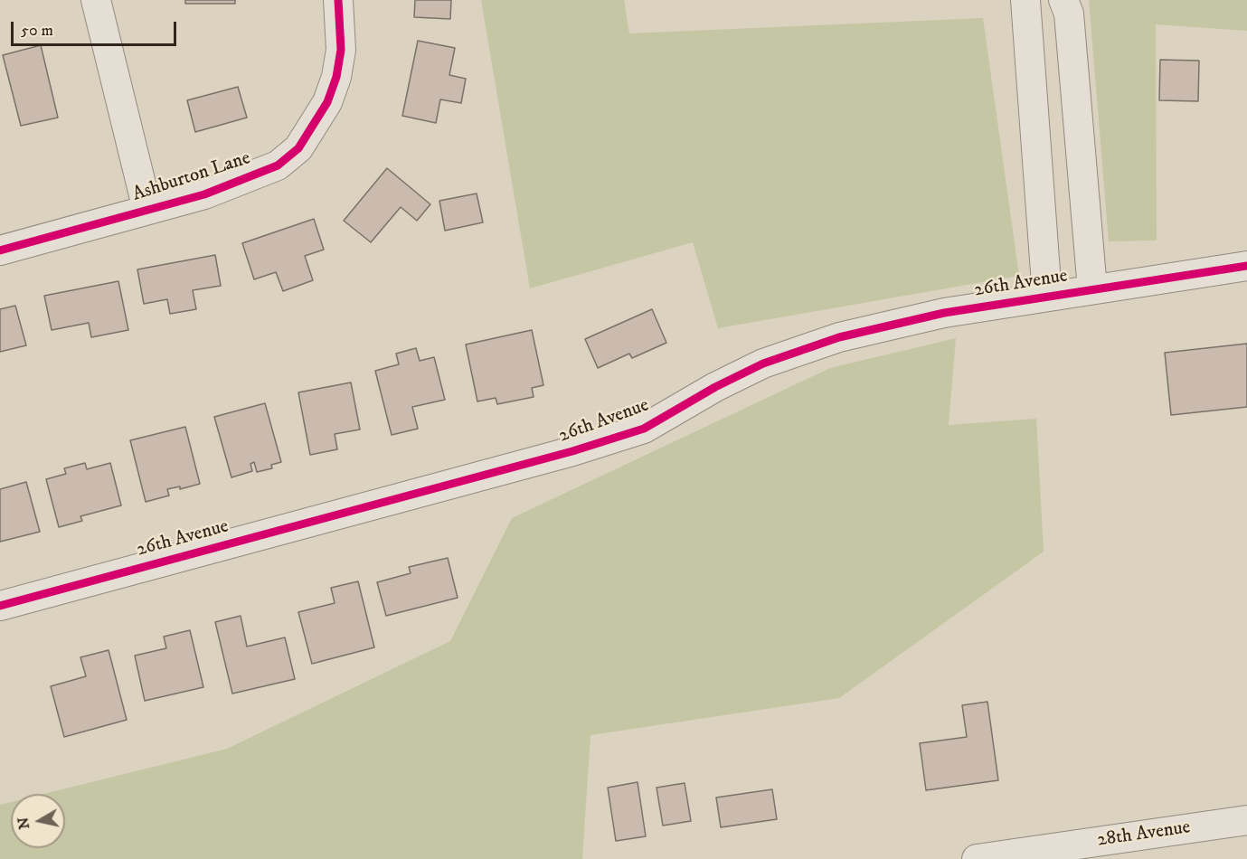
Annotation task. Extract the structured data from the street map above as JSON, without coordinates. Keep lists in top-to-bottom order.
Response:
{
  "streets": {
    "street": ["Ashburton Lane", "26th Avenue", "28th Avenue"]
  },
  "scale_bar": "50 m",
  "north": "left"
}
